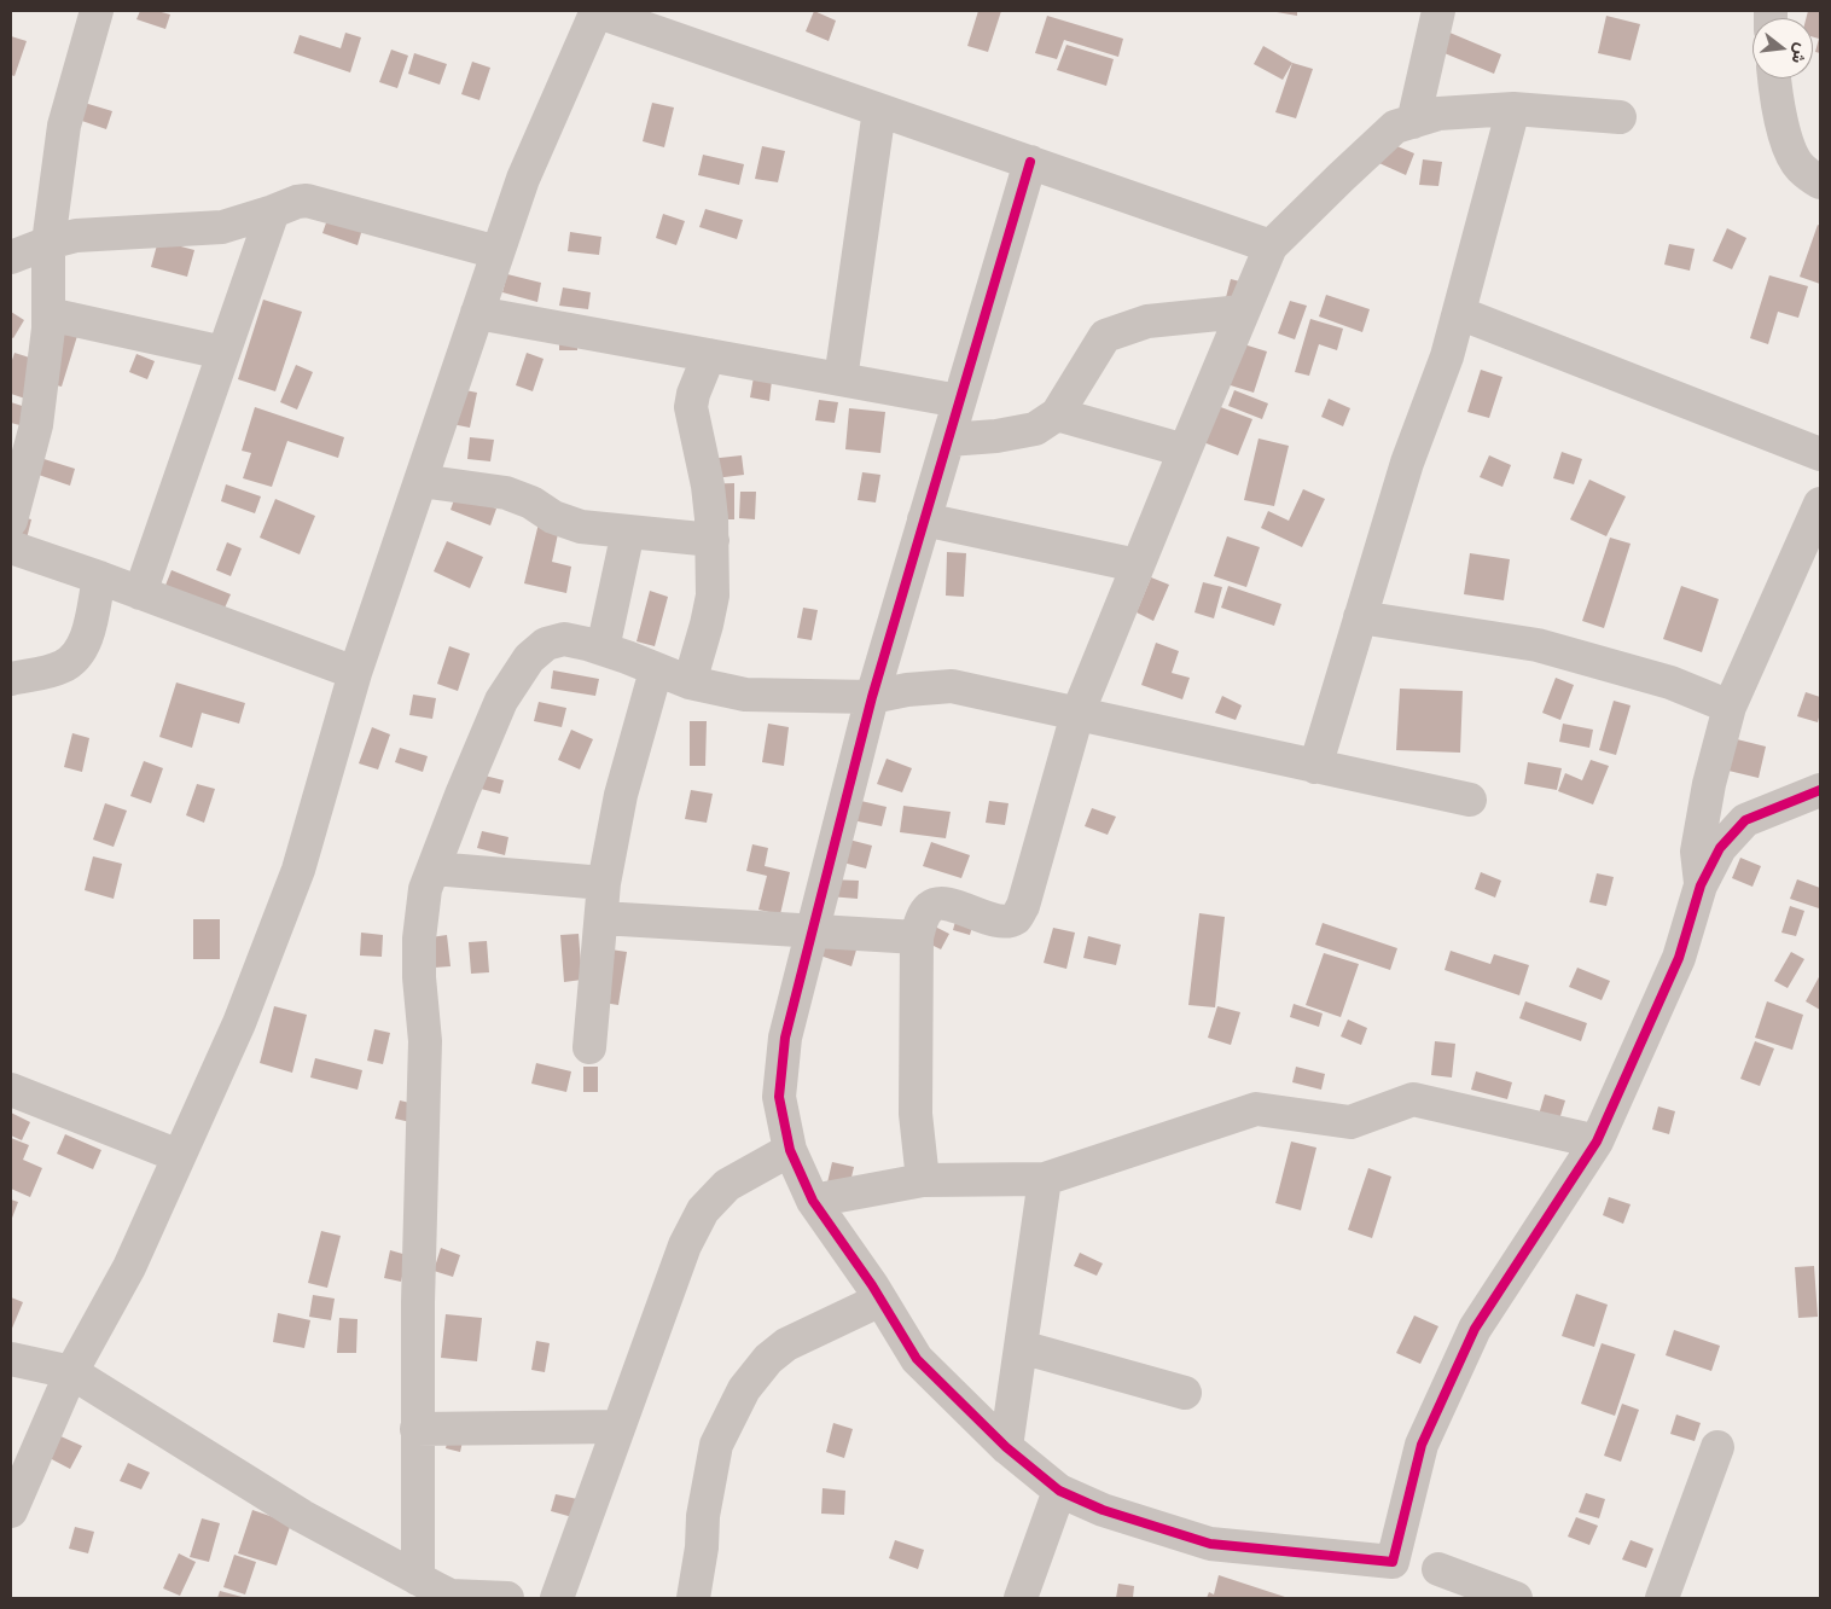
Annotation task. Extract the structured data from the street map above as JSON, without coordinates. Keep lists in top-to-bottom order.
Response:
{
  "north": "right"
}
